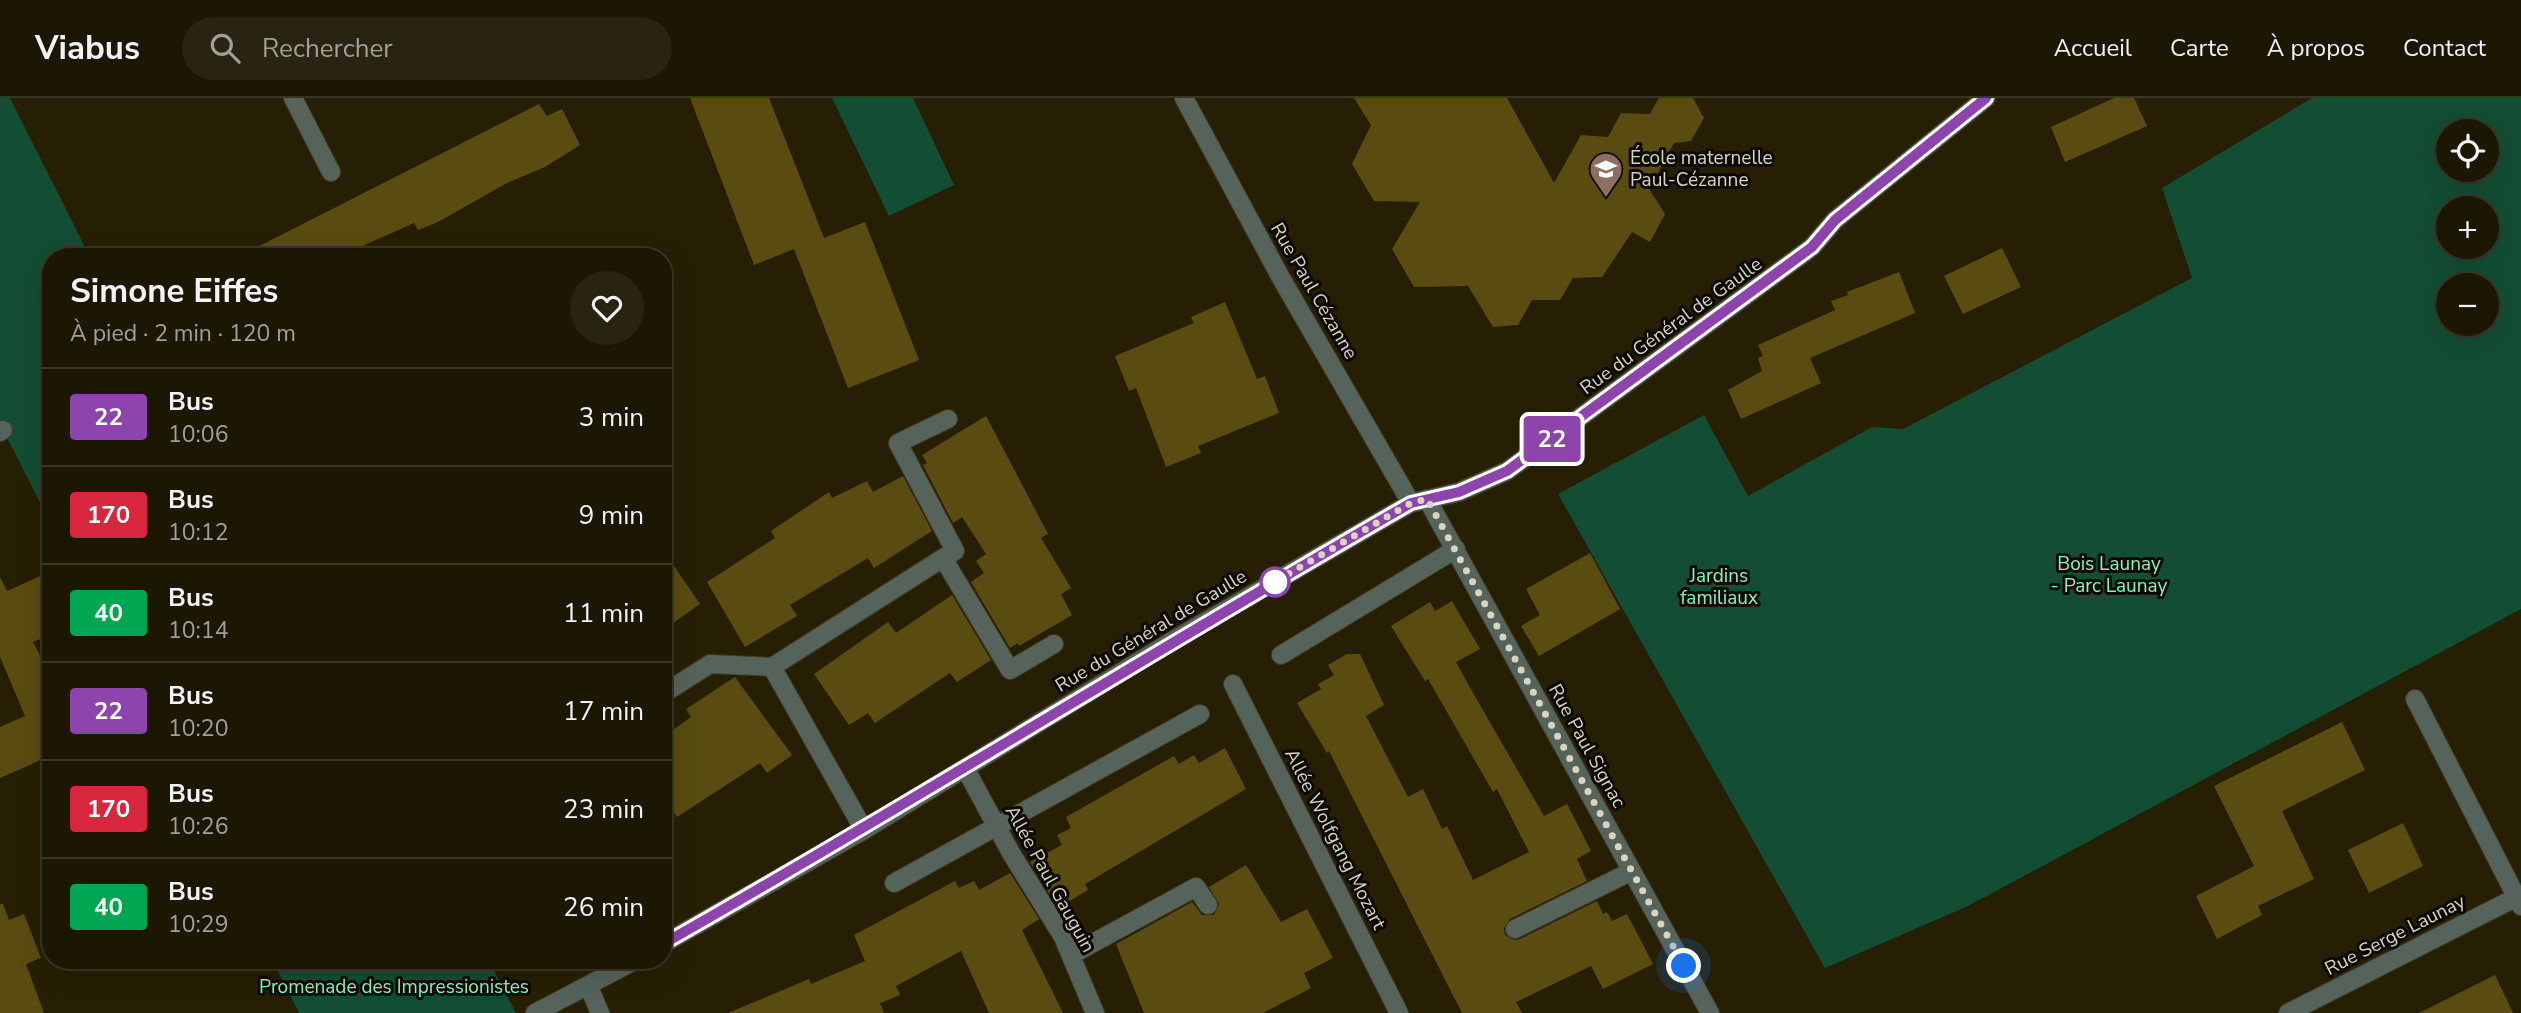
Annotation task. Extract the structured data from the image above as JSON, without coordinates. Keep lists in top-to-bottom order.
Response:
{
  "streets": {
    "street": [
      "Rue Paul Cézanne",
      "Rue du Général de Gaulle",
      "Rue Paul Signac",
      "Allée Wolfgang Mozart",
      "Allée Paul Gauguin",
      "Rue Serge Launay"
    ]
  },
  "crossings": [
    ["Rue Paul Cézanne", "Rue du Général de Gaulle"],
    ["Rue Paul Cézanne", "Rue Paul Signac"],
    ["Rue du Général de Gaulle", "Rue Paul Signac"],
    ["Rue du Général de Gaulle", "Allée Paul Gauguin"]
  ],
  "parks": ["Bois Launay - Parc Launay", "Jardins familiaux", "Promenade des Impressionistes"],
  "places": {
    "school or university": ["École maternelle Paul-Cézanne"]
  },
  "lines": ["bus line 22"],
  "page": {
    "header": "Viabus",
    "search": "Rechercher",
    "nav": [
      "Accueil",
      "Carte",
      "À propos",
      "Contact"
    ],
    "on_map": "22",
    "map_buttons": ["+", "−"],
    "heading": ["Simone Eiffes", "À pied · 2 min · 120 m"],
    "list": [
      {
        "mark": "22",
        "name": "Bus",
        "note": "10:06",
        "value": "3 min"
      },
      {
        "mark": "170",
        "name": "Bus",
        "note": "10:12",
        "value": "9 min"
      },
      {
        "mark": "40",
        "name": "Bus",
        "note": "10:14",
        "value": "11 min"
      },
      {
        "mark": "22",
        "name": "Bus",
        "note": "10:20",
        "value": "17 min"
      },
      {
        "mark": "170",
        "name": "Bus",
        "note": "10:26",
        "value": "23 min"
      },
      {
        "mark": "40",
        "name": "Bus",
        "note": "10:29",
        "value": "26 min"
      }
    ]
  }
}
